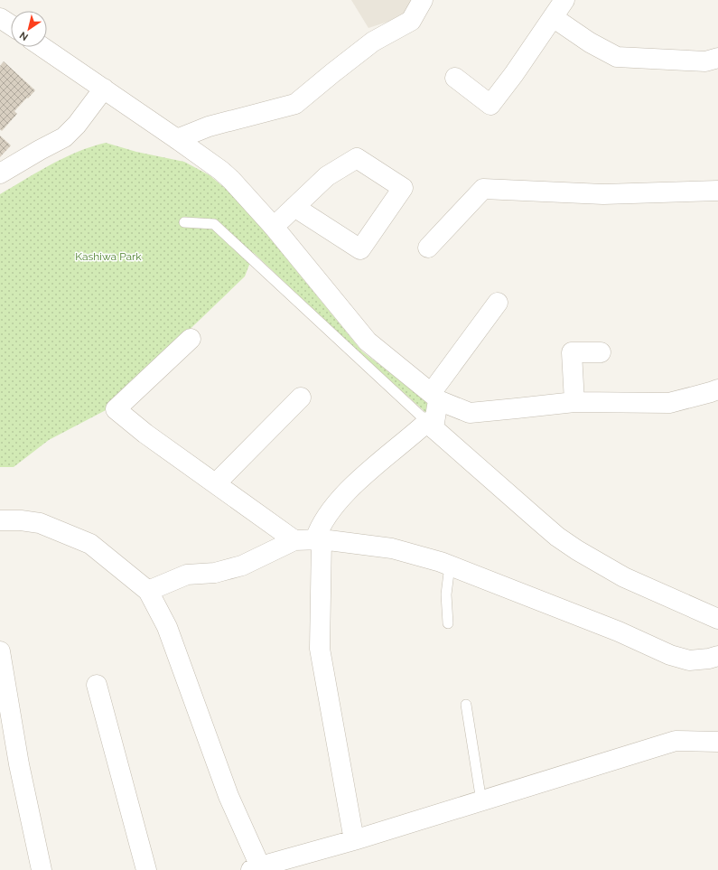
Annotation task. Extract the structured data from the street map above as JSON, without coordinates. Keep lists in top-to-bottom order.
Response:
{
  "parks": ["Kashiwa Park"],
  "north": "bottom left"
}
